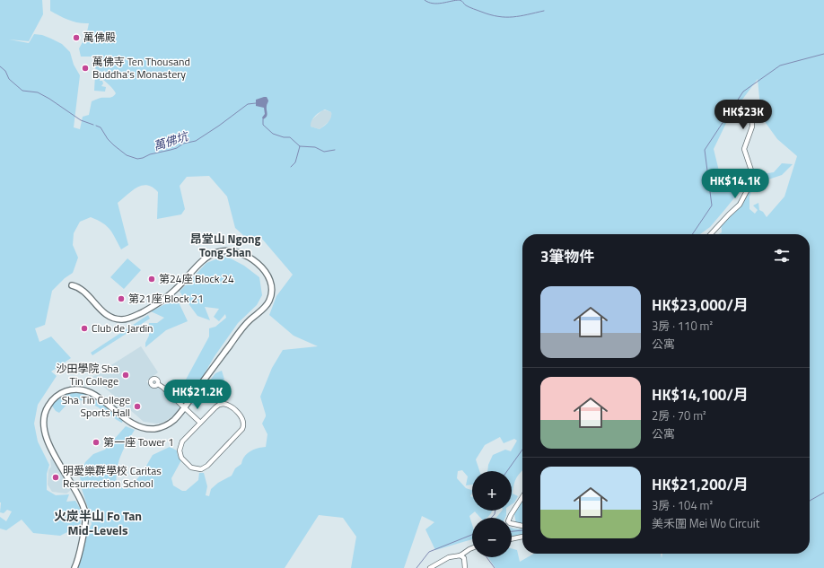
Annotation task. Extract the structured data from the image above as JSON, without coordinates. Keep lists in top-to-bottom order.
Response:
{
  "districts": ["昂堂山 Ngong Tong Shan", "火炭半山 Fo Tan Mid-Levels"],
  "water": ["萬佛坑"],
  "places": [
    "萬佛殿",
    "萬佛寺 Ten Thousand Buddha's Monastery",
    "第24座 Block 24",
    "第21座 Block 21",
    "Club de Jardin",
    "沙田學院 Sha Tin College",
    "Sha Tin College Sports Hall",
    "第一座 Tower 1",
    "明愛樂群學校 Caritas Resurrection School"
  ],
  "page": {
    "price": ["HK$23K", "HK$14.1K", "HK$21.2K"],
    "heading": "3筆物件",
    "list": [
      {
        "name": "HK$23,000/月",
        "note": "3房 · 110 m² · 公寓"
      },
      {
        "name": "HK$14,100/月",
        "note": "2房 · 70 m² · 公寓"
      },
      {
        "name": "HK$21,200/月",
        "note": "3房 · 104 m² · 美禾圍 Mei Wo Circuit"
      }
    ],
    "map_buttons": ["+", "−"]
  }
}
